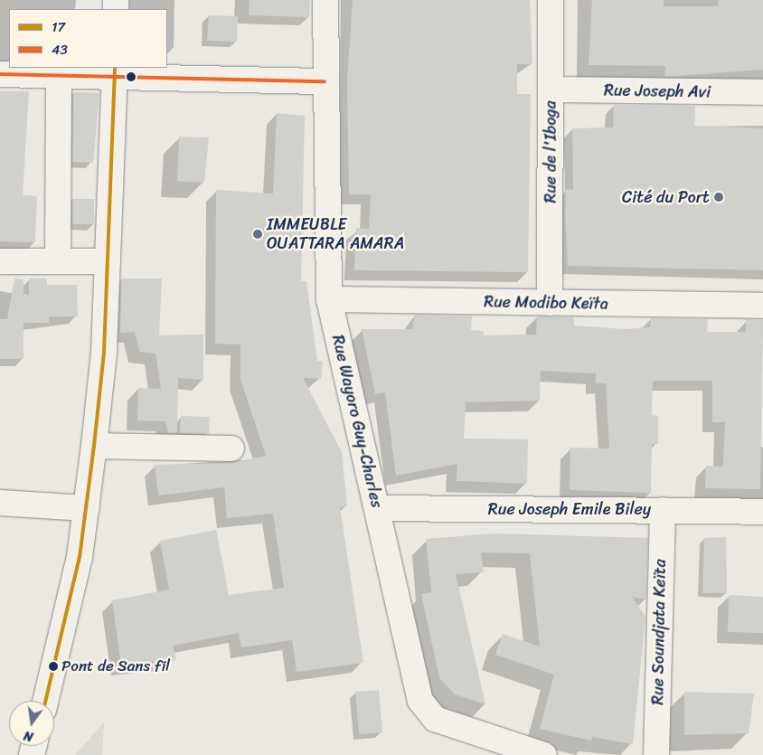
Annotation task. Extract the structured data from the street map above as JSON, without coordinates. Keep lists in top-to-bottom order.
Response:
{
  "streets": {
    "street": [
      "Rue Joseph Avi",
      "Rue de l'Iboga",
      "Rue Modibo Keïta",
      "Rue Wayoro Guy-Charles",
      "Rue Joseph Emile Biley",
      "Rue Soundjata Keïta"
    ]
  },
  "crossings": [
    ["Rue Joseph Avi", "Rue de l'Iboga"],
    ["Rue de l'Iboga", "Rue Modibo Keïta"],
    ["Rue Modibo Keïta", "Rue Wayoro Guy-Charles"],
    ["Rue Wayoro Guy-Charles", "Rue Joseph Emile Biley"],
    ["Rue Joseph Emile Biley", "Rue Soundjata Keïta"]
  ],
  "places": ["Cité du Port", "IMMEUBLE OUATTARA AMARA", "Pont de Sans fil"],
  "lines": ["transit line 17", "transit line 43"],
  "legend": ["17", "43"],
  "north": "bottom"
}
